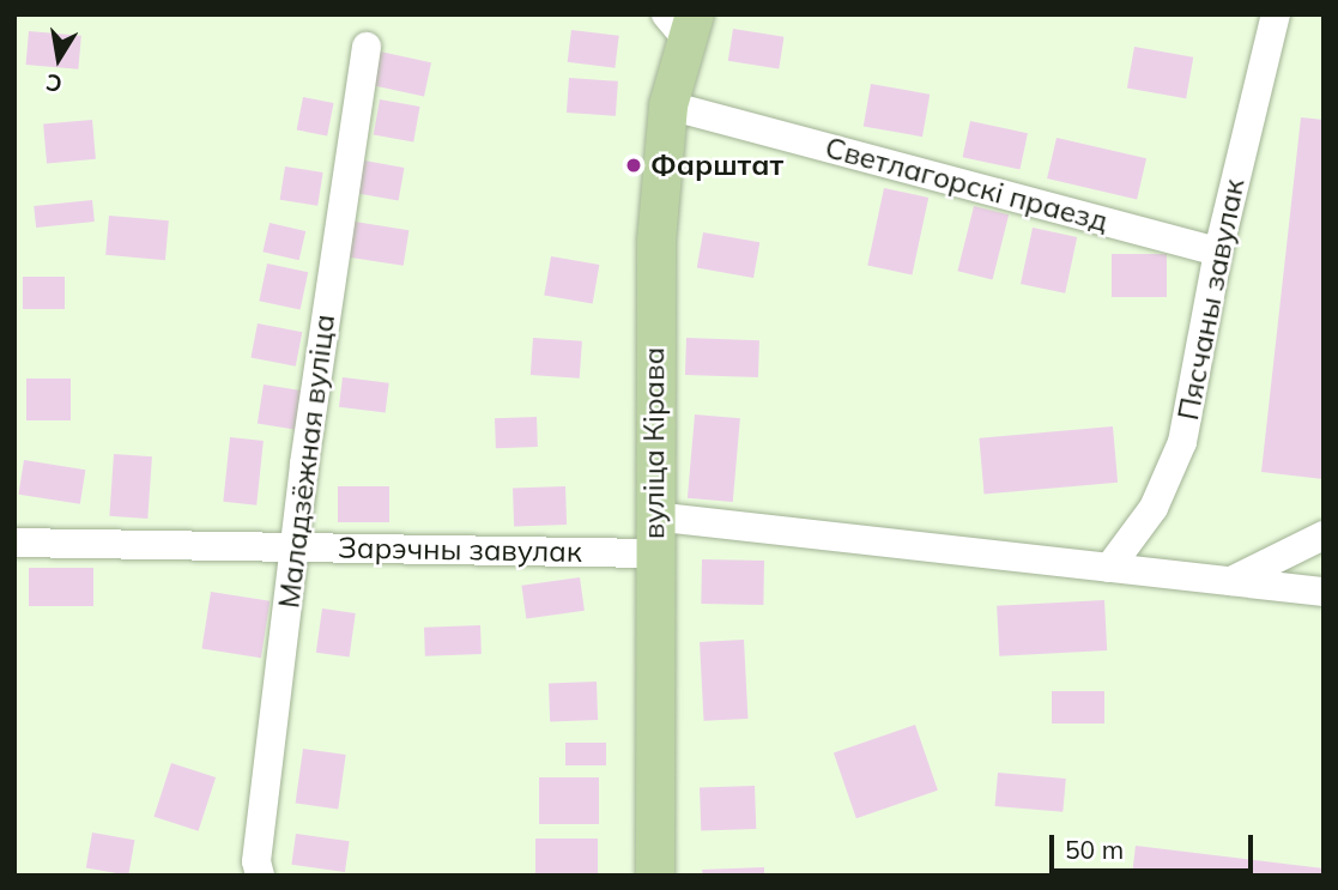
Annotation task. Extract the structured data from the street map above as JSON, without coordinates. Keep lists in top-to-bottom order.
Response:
{
  "streets": {
    "main road": ["вуліца Кірава"],
    "street": [
      "Светлагорскі праезд",
      "Пясчаны завулак",
      "Маладзёжная вуліца",
      "Зарэчны завулак"
    ]
  },
  "crossings": [
    ["Светлагорскі праезд", "Пясчаны завулак"],
    ["Светлагорскі праезд", "вуліца Кірава"],
    ["вуліца Кірава", "Зарэчны завулак"],
    ["Маладзёжная вуліца", "Зарэчны завулак"]
  ],
  "places": ["Фарштат"],
  "scale_bar": "50 m",
  "north": "bottom"
}
